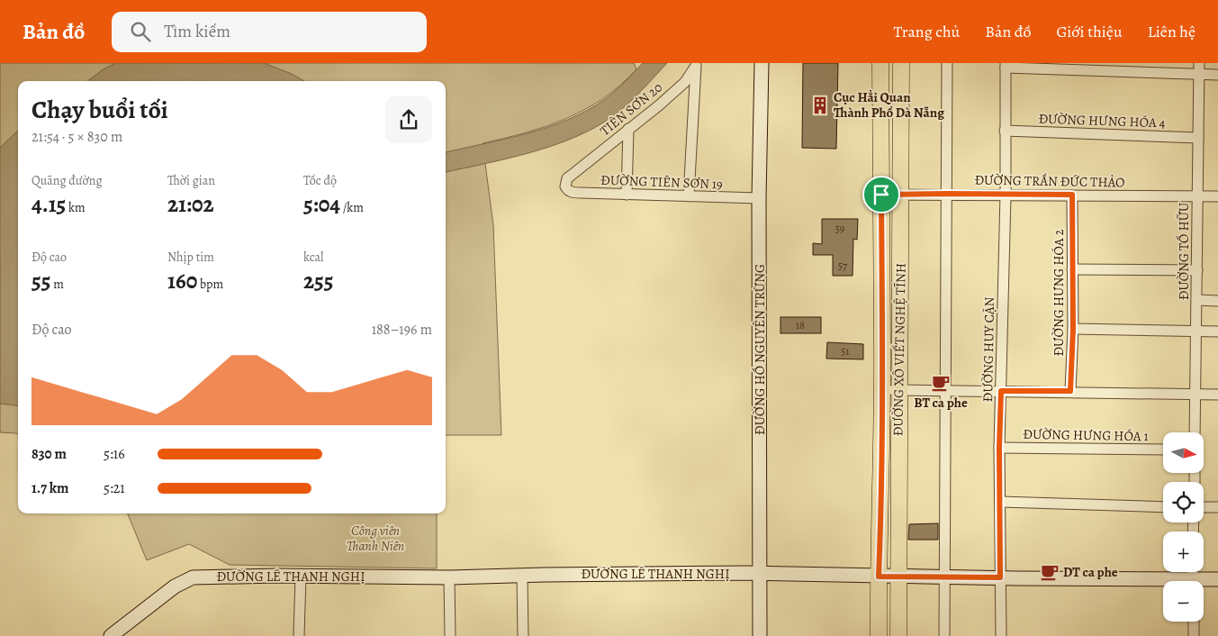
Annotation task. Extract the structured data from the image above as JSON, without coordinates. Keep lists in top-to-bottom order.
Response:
{
  "streets": {
    "main road": ["ĐƯỜNG HỒ NGUYÊN TRỪNG", "ĐƯỜNG XÔ VIẾT NGHỆ TĨNH", "ĐƯỜNG LÊ THANH NGHỊ"],
    "street": [
      "TIÊN SƠN 20",
      "ĐƯỜNG HƯNG HÓA 4",
      "ĐƯỜNG TRẦN ĐỨC THẢO",
      "ĐƯỜNG TIÊN SƠN 19",
      "ĐƯỜNG TỐ HỮU",
      "ĐƯỜNG HƯNG HÓA 2",
      "ĐƯỜNG HUY CẬN",
      "ĐƯỜNG HƯNG HÓA 1"
    ]
  },
  "crossings": [
    ["TIÊN SƠN 20", "ĐƯỜNG TIÊN SƠN 19"],
    ["ĐƯỜNG HƯNG HÓA 4", "ĐƯỜNG TỐ HỮU"],
    ["ĐƯỜNG HƯNG HÓA 4", "ĐƯỜNG HUY CẬN"],
    ["ĐƯỜNG TRẦN ĐỨC THẢO", "ĐƯỜNG TỐ HỮU"],
    ["ĐƯỜNG TRẦN ĐỨC THẢO", "ĐƯỜNG HƯNG HÓA 2"],
    ["ĐƯỜNG TRẦN ĐỨC THẢO", "ĐƯỜNG XÔ VIẾT NGHỆ TĨNH"],
    ["ĐƯỜNG TRẦN ĐỨC THẢO", "ĐƯỜNG HUY CẬN"],
    ["ĐƯỜNG TIÊN SƠN 19", "ĐƯỜNG HỒ NGUYÊN TRỪNG"],
    ["ĐƯỜNG HỒ NGUYÊN TRỪNG", "ĐƯỜNG LÊ THANH NGHỊ"],
    ["ĐƯỜNG XÔ VIẾT NGHỆ TĨNH", "ĐƯỜNG LÊ THANH NGHỊ"],
    ["ĐƯỜNG HUY CẬN", "ĐƯỜNG HƯNG HÓA 1"],
    ["ĐƯỜNG HUY CẬN", "ĐƯỜNG LÊ THANH NGHỊ"]
  ],
  "parks": ["Công viên Thanh Niên"],
  "places": {
    "building": ["Cục Hẳi Quan Thành Phổ Dà Nẵng"],
    "cafe": ["BT ca phe", "DT ca phe"]
  },
  "house_numbers": [
    "59",
    "57",
    "18",
    "51"
  ],
  "north": "right",
  "page": {
    "header": "Bản đồ",
    "search": "Tìm kiếm",
    "nav": [
      "Trang chủ",
      "Bản đồ",
      "Giới thiệu",
      "Liên hệ"
    ],
    "heading": ["Chạy buổi tối", "21:54 · 5 × 830 m"],
    "stats": [
      ["Quãng đường", "4.15 km"],
      ["Thời gian", "21:02"],
      ["Tốc độ", "5:04 /km"],
      ["Độ cao", "55 m"],
      ["Nhịp tim", "160 bpm"],
      ["kcal", "255"]
    ],
    "chart": ["Độ cao", "188–196 m"],
    "map_buttons": ["+", "−"],
    "list": [
      {
        "name": "830 m",
        "note": "5:16"
      },
      {
        "name": "1.7 km",
        "note": "5:21"
      }
    ]
  }
}
